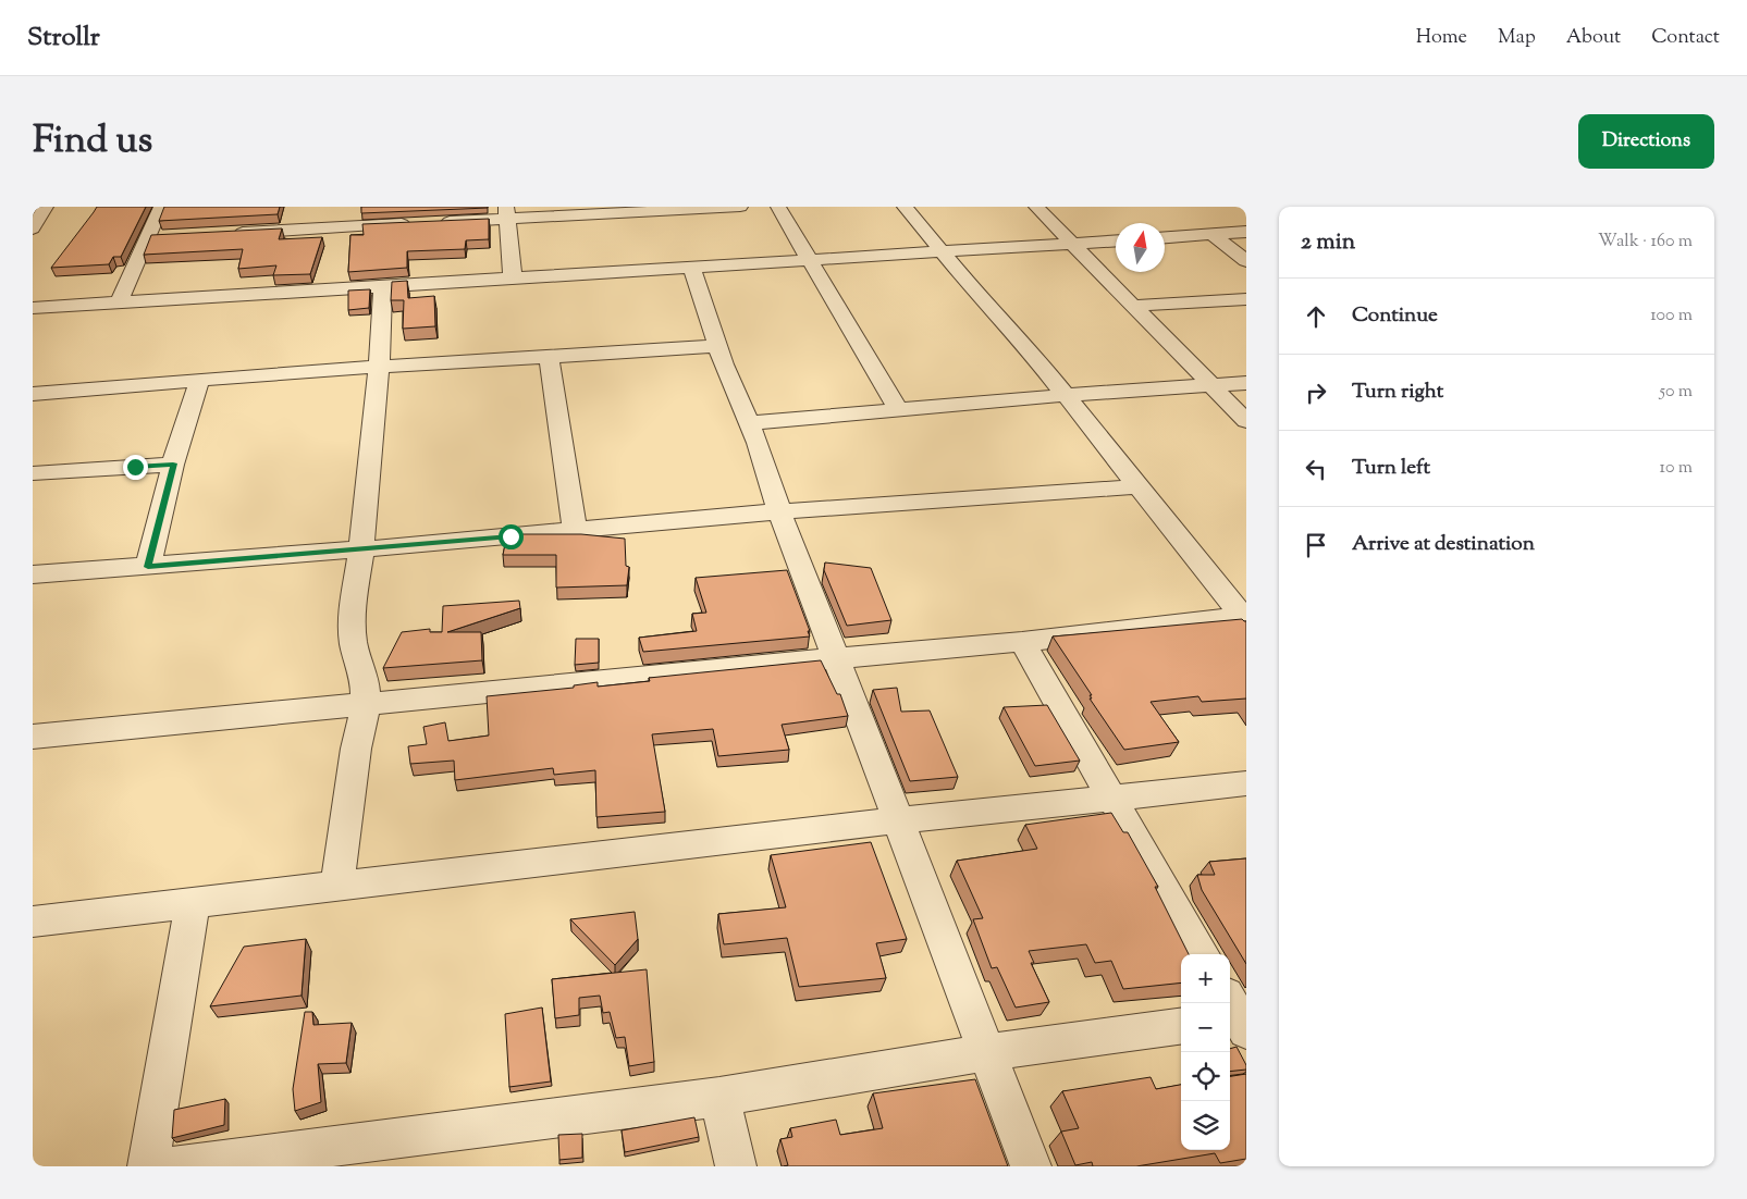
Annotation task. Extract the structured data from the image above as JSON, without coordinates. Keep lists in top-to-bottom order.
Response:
{
  "north": "top",
  "page": {
    "header": "Strollr",
    "nav": [
      "Home",
      "Map",
      "About",
      "Contact"
    ],
    "title": "Find us",
    "buttons": "Directions",
    "heading": ["2 min", "Walk · 160 m"],
    "list": [
      ["Continue", "100 m"],
      ["Turn right", "50 m"],
      ["Turn left", "10 m"],
      "Arrive at destination"
    ],
    "map_buttons": ["+", "−"]
  }
}
